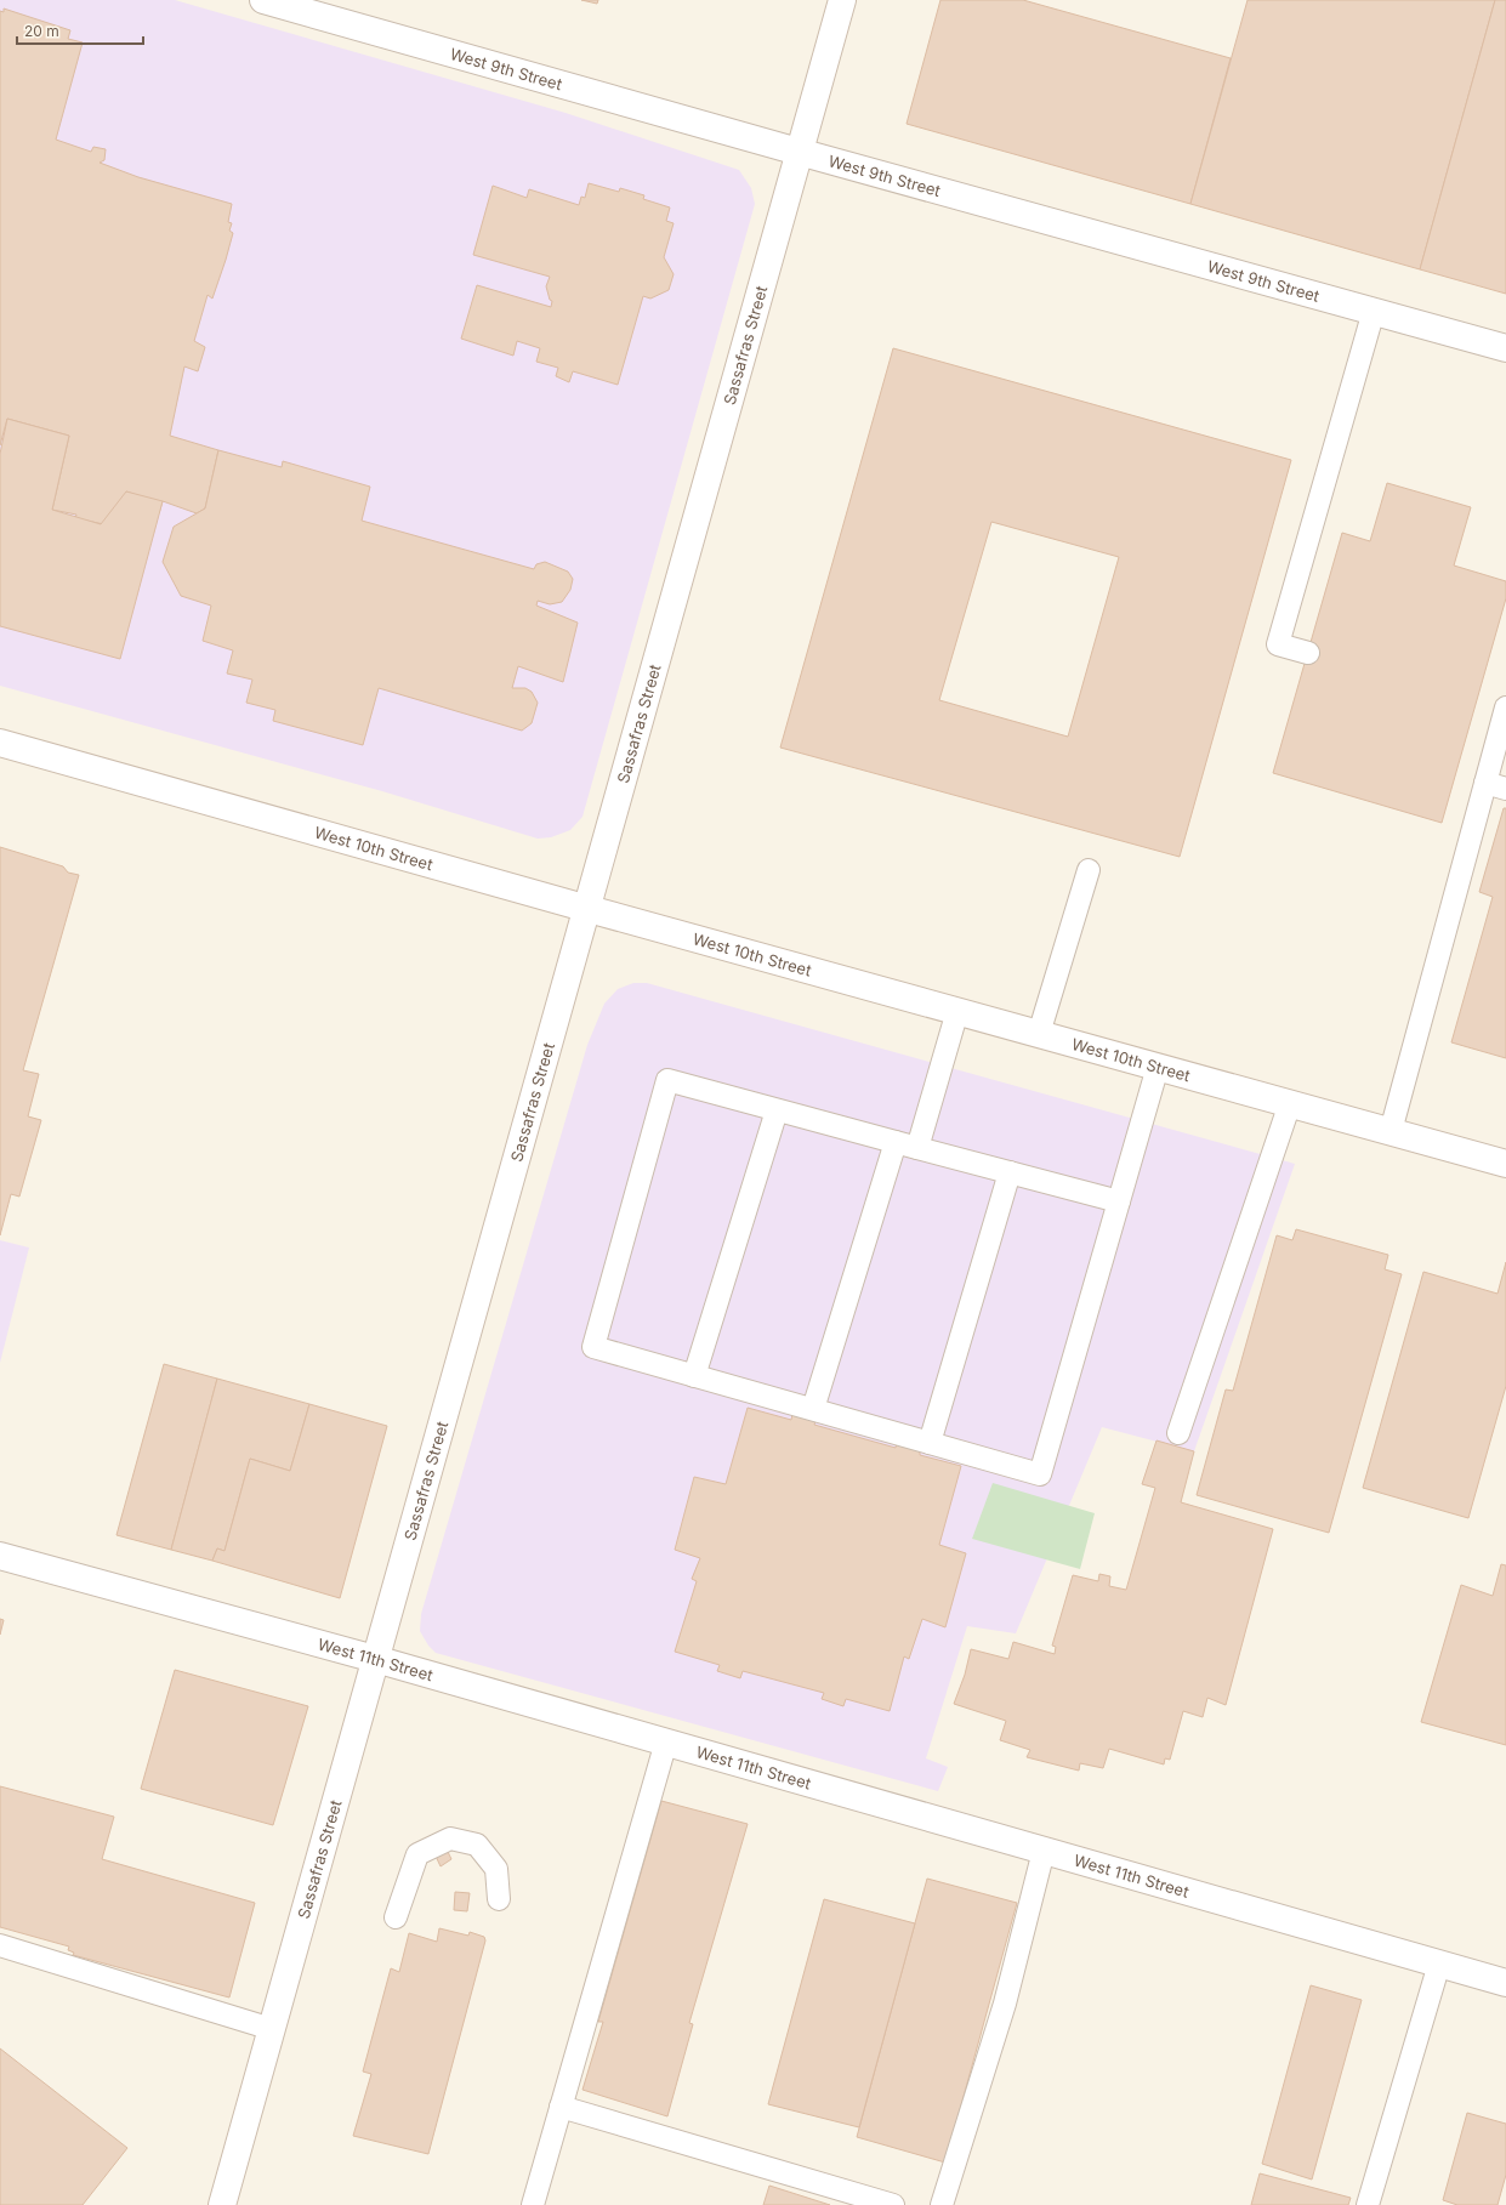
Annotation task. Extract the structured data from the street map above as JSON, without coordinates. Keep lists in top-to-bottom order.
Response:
{
  "streets": {
    "street": [
      "West 9th Street",
      "Sassafras Street",
      "West 10th Street",
      "West 11th Street"
    ]
  },
  "crossings": [
    ["West 9th Street", "Sassafras Street"],
    ["Sassafras Street", "West 10th Street"],
    ["Sassafras Street", "West 11th Street"]
  ],
  "scale_bar": "20 m"
}
